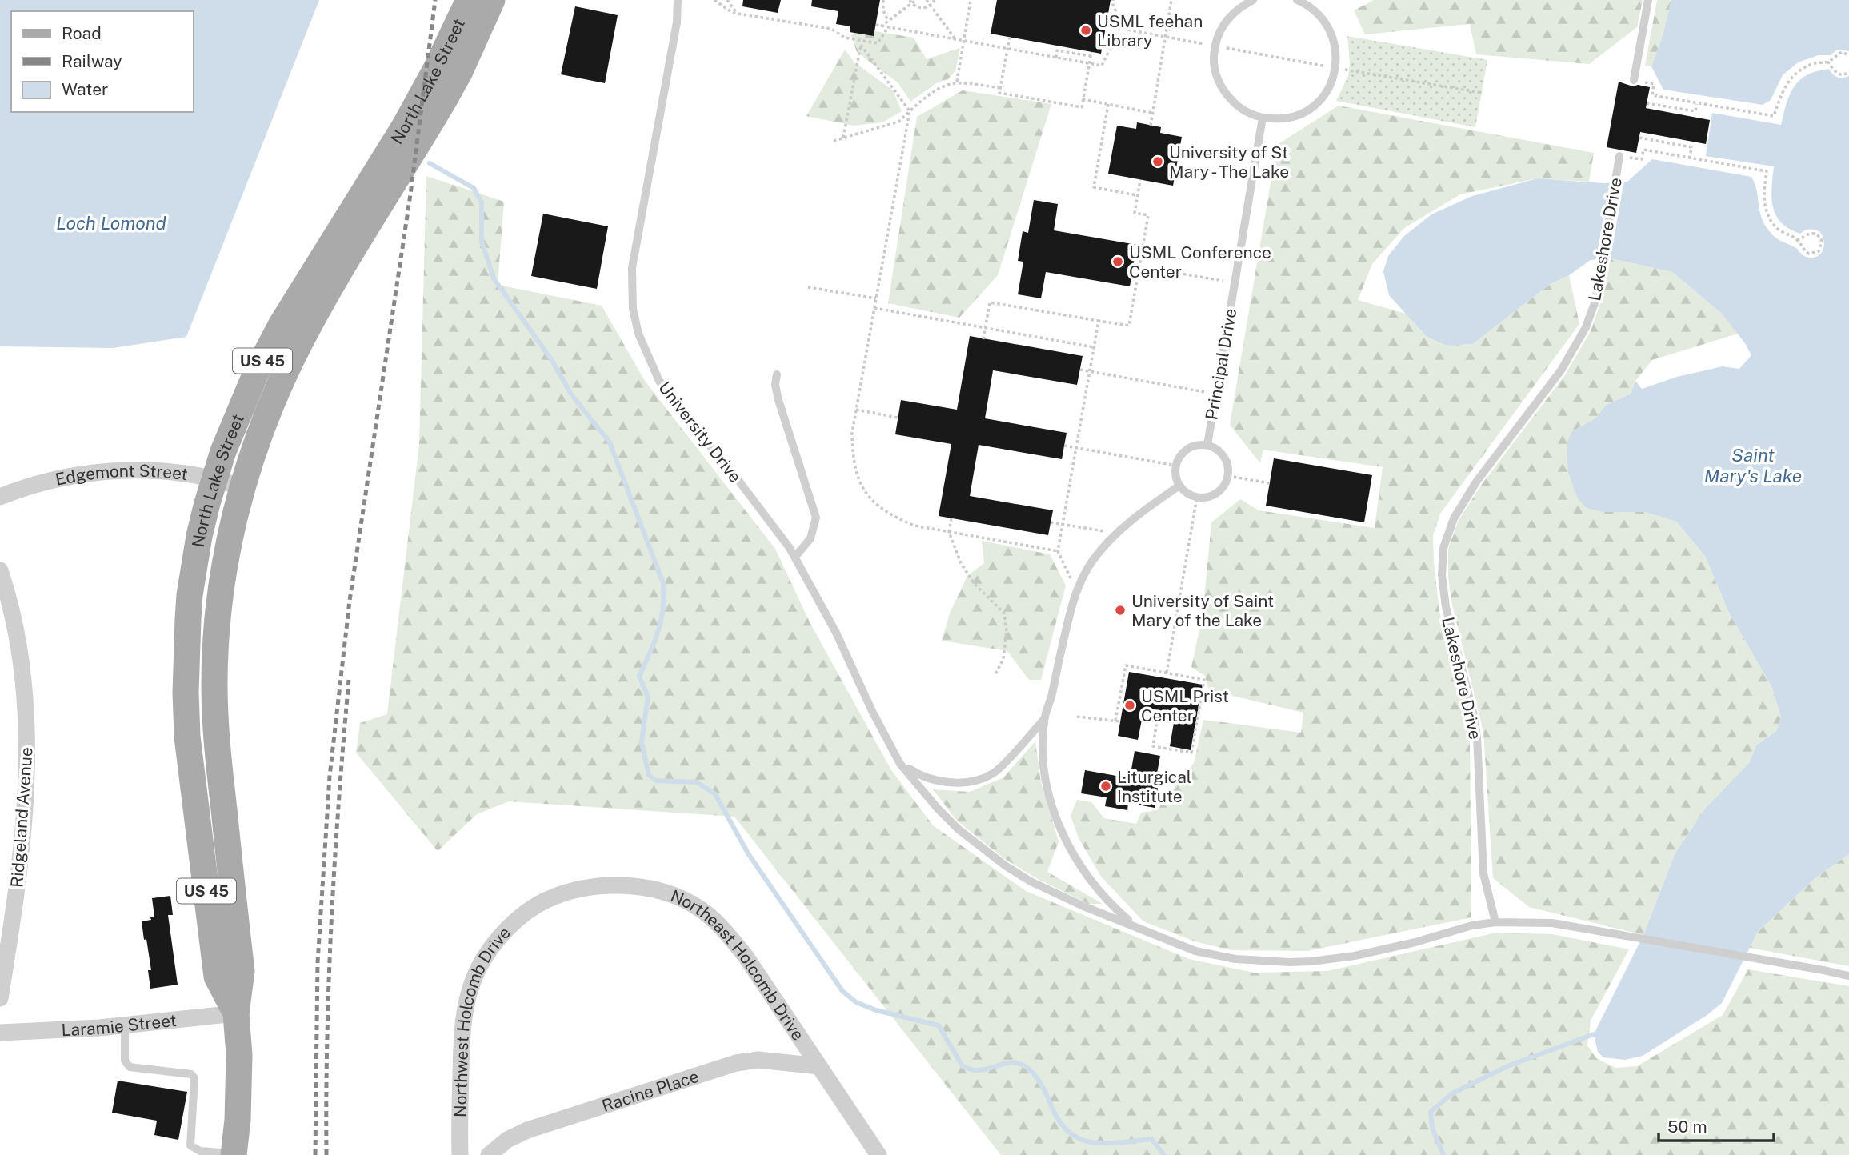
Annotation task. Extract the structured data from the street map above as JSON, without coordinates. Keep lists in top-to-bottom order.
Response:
{
  "streets": {
    "main road": ["North Lake Street", "US 45"],
    "street": [
      "Edgemont Street",
      "Ridgeland Avenue",
      "Northeast Holcomb Drive",
      "Laramie Street",
      "Northwest Holcomb Drive",
      "Racine Place"
    ],
    "lane": ["Lakeshore Drive", "Principal Drive", "University Drive"]
  },
  "crossings": [
    ["North Lake Street", "Edgemont Street"],
    ["North Lake Street", "Laramie Street"],
    ["Lakeshore Drive", "University Drive"],
    ["Northeast Holcomb Drive", "Northwest Holcomb Drive"],
    ["Northeast Holcomb Drive", "Racine Place"]
  ],
  "water": ["Loch Lomond", "Saint Mary's Lake"],
  "places": [
    "USML feehan Library",
    "University of St Mary - The Lake",
    "USML Conference Center",
    "University of Saint Mary of the Lake",
    "USML Prist Center",
    "Liturgical Institute"
  ],
  "legend": ["Road", "Railway", "Water"],
  "scale_bar": "50 m"
}
